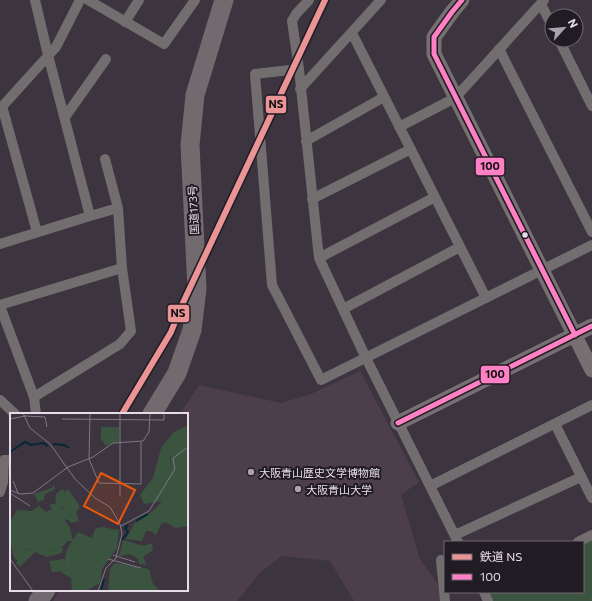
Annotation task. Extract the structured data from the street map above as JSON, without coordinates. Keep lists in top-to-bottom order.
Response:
{
  "streets": {
    "highway": ["国道173号"]
  },
  "places": ["大阪青山歴史文学博物館", "大阪青山大学"],
  "lines": ["rail line NS", "transit line 100"],
  "legend": ["鉄道 NS", "100"],
  "north": "top right"
}
